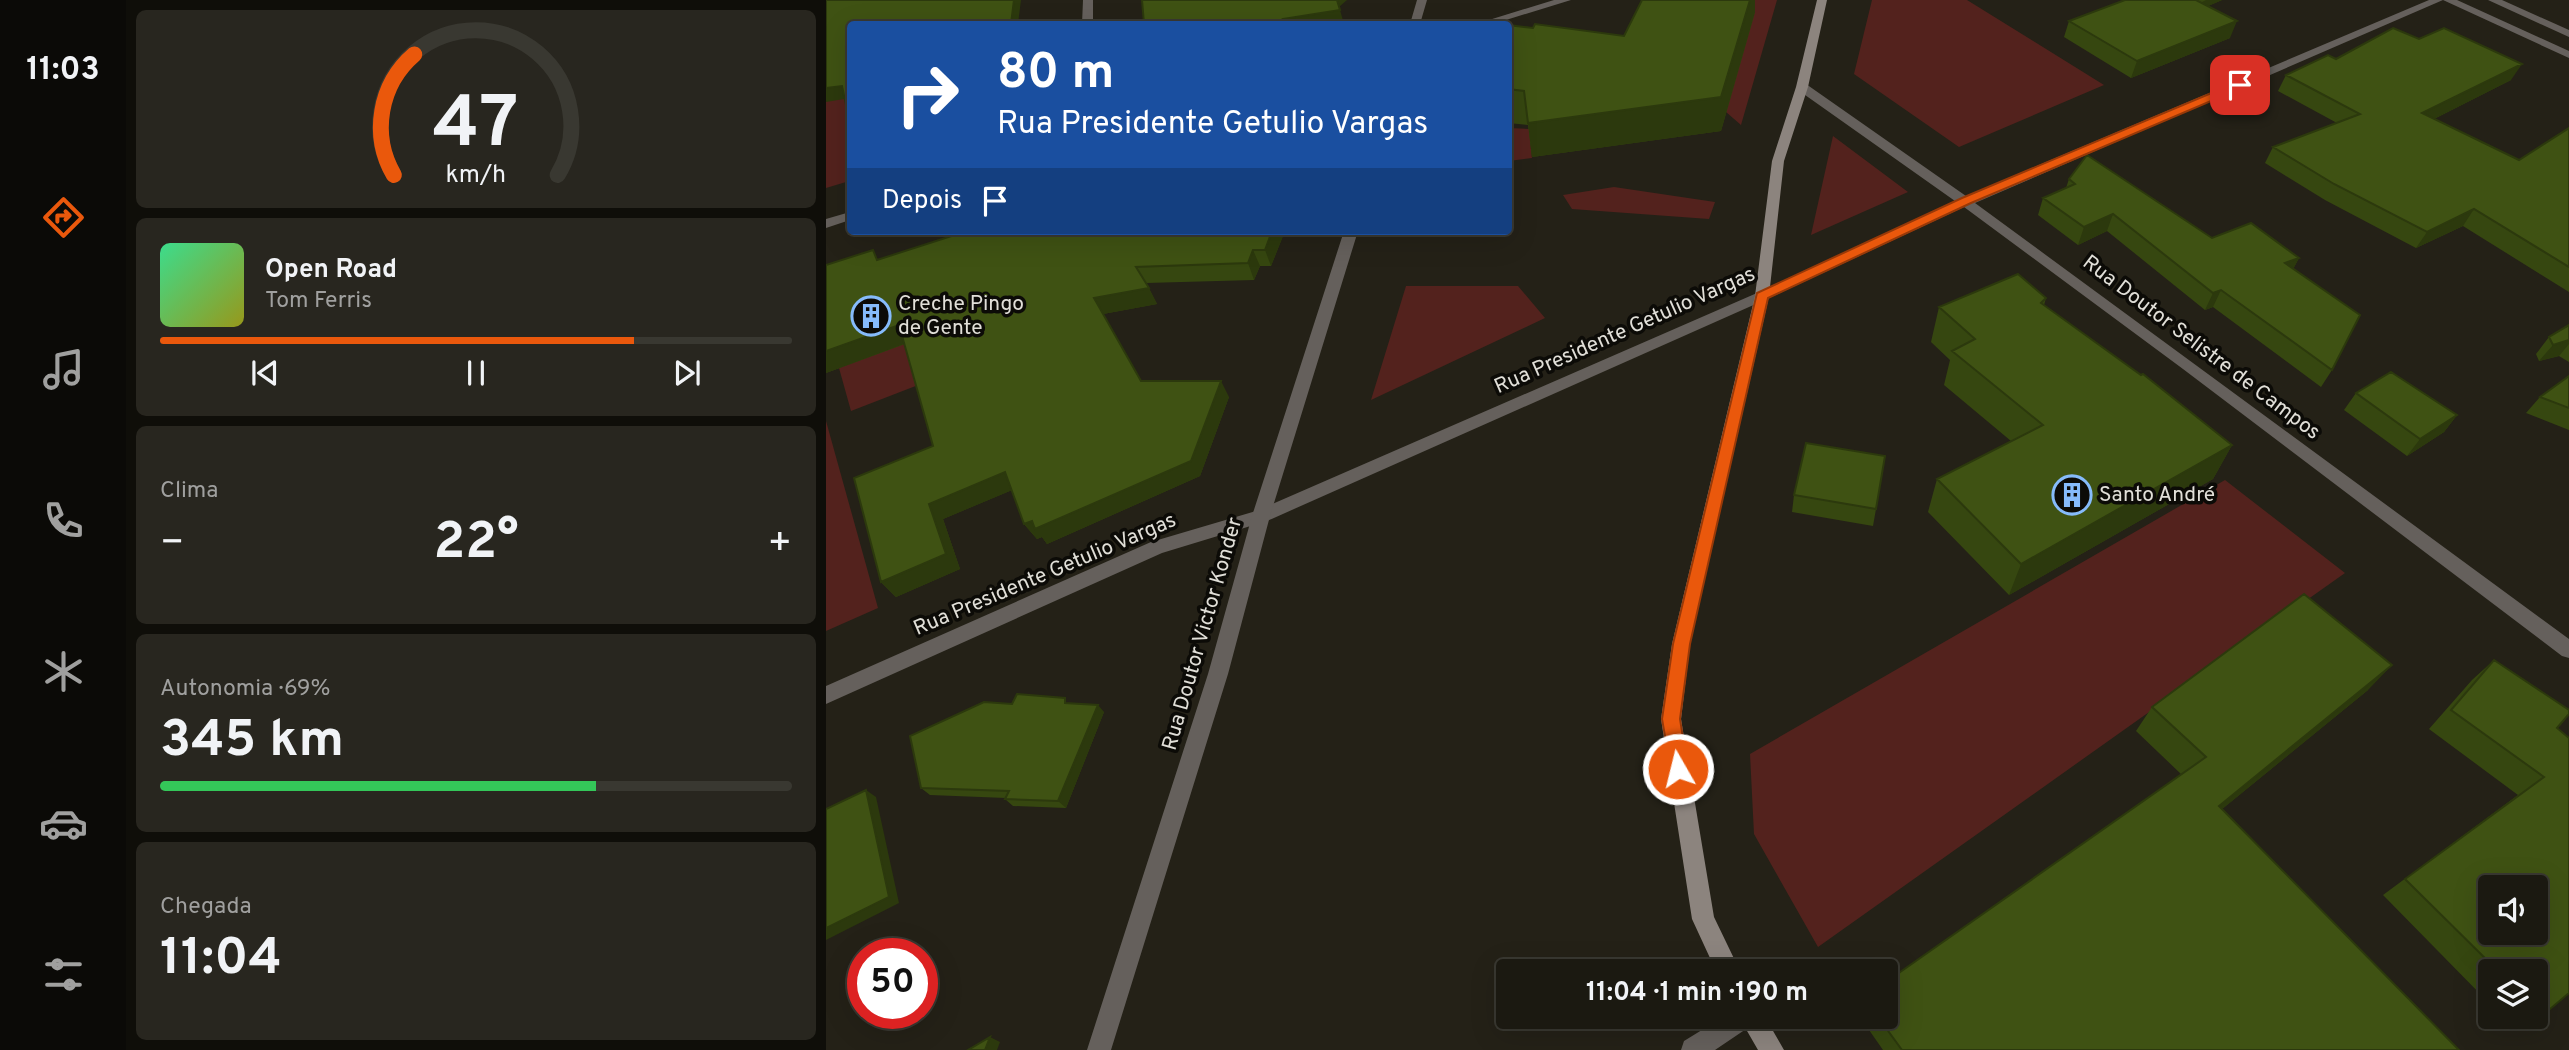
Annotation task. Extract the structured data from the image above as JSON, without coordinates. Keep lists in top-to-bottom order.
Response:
{
  "streets": {
    "street": ["Rua Presidente Getulio Vargas", "Rua Doutor Selistre de Campos", "Rua Doutor Victor Konder"]
  },
  "crossings": [
    ["Rua Presidente Getulio Vargas", "Rua Doutor Selistre de Campos"],
    ["Rua Presidente Getulio Vargas", "Rua Doutor Victor Konder"]
  ],
  "places": {
    "building": ["Creche Pingo de Gente", "Santo André"]
  },
  "page": {
    "tabs": "11:03",
    "turn": ["80 m", "Rua Presidente Getulio Vargas"],
    "then": "Depois",
    "song": ["Open Road", "Tom Ferris"],
    "tile": [
      "Clima",
      ["Autonomia · 69%", "345 km"],
      ["Chegada", "11:04"]
    ],
    "heat": ["−", "22°", "+"],
    "limit": "50",
    "trip": "11:04 · 1 min · 190 m",
    "gauge": ["47", "km/h"]
  }
}
